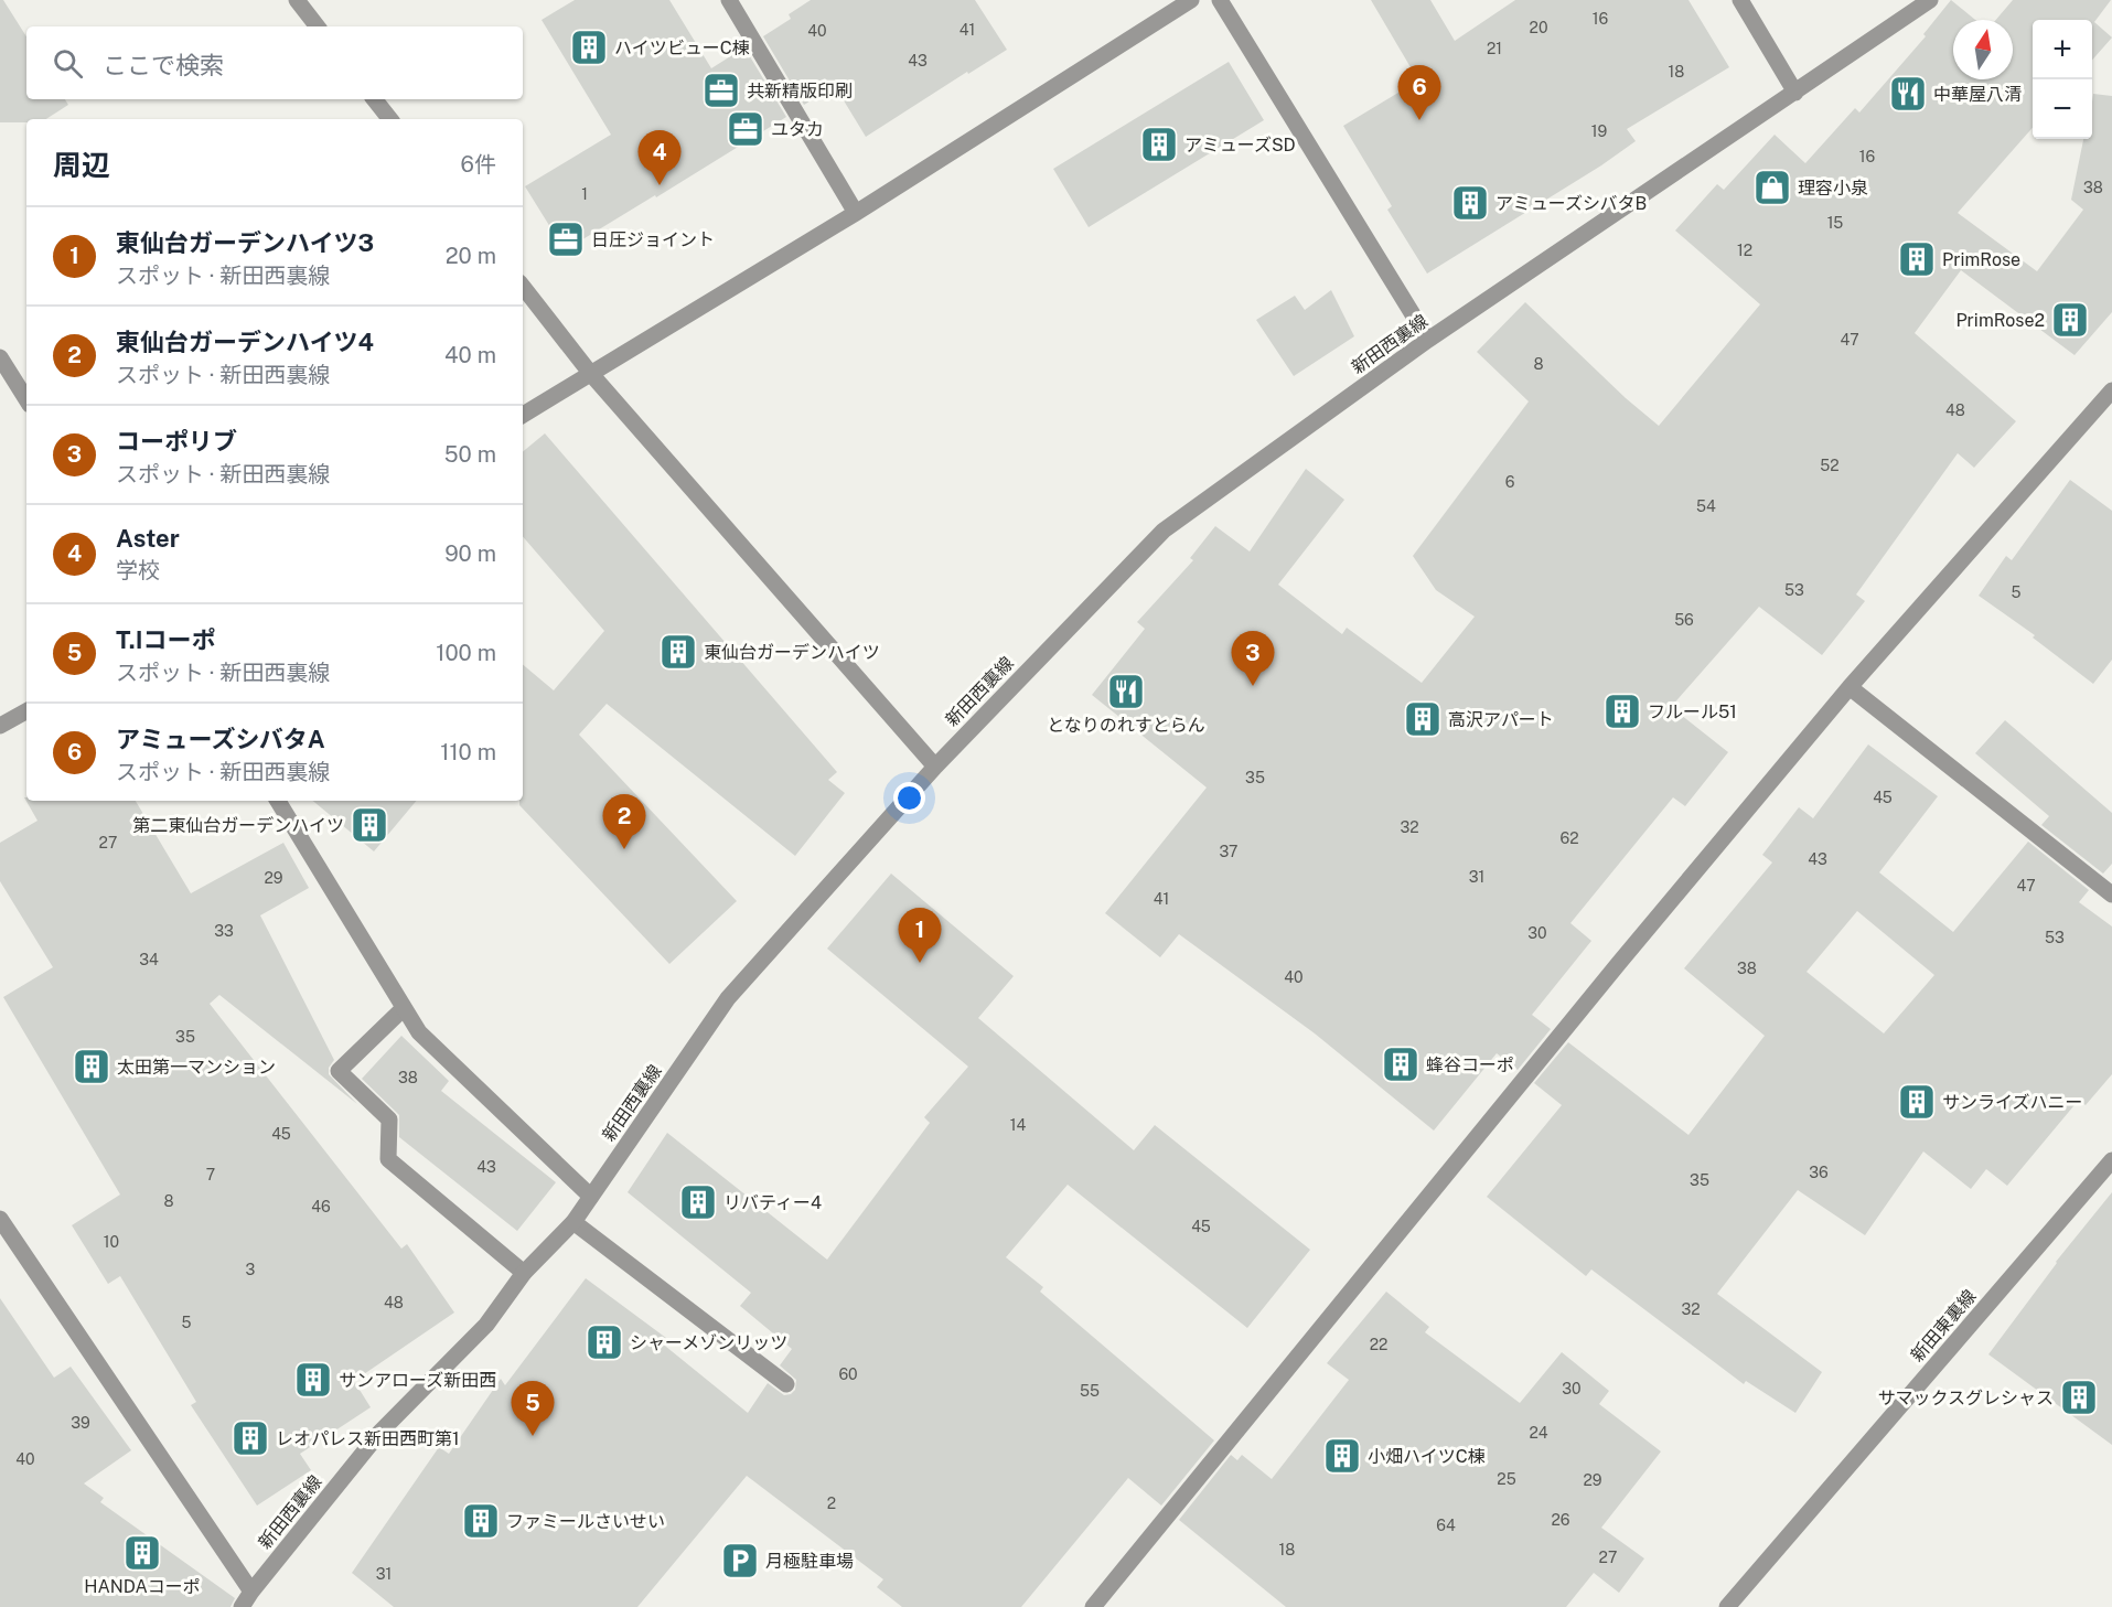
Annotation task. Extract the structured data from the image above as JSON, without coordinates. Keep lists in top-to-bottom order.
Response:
{
  "streets": {
    "street": ["新田西裏線", "新田東裏線"]
  },
  "places": {
    "building": [
      "ハイツビューC棟",
      "アミューズSD",
      "アミューズシバタB",
      "PrimRose",
      "PrimRose2",
      "東仙台ガーデンハイツ",
      "フルール51",
      "高沢アパート",
      "第二東仙台ガーデンハイツ",
      "蜂谷コーポ",
      "太田第一マンション",
      "サンライズハニー",
      "リバティー4",
      "シャーメゾンリッツ",
      "サンアローズ新田西",
      "サマックスグレシャス",
      "レオパレス新田西町第1",
      "小畑ハイツC棟",
      "ファミールさいせい",
      "HANDAコーポ"
    ],
    "office": ["共新精版印刷", "ユタカ", "日圧ジョイント"],
    "restaurant": ["中華屋八清", "となりのれすとらん"],
    "shop": ["理容小泉"],
    "parking": ["月極駐車場"]
  },
  "house_numbers": [
    "16",
    "20",
    "41",
    "40",
    "21",
    "43",
    "18",
    "19",
    "16",
    "38",
    "1",
    "15",
    "12",
    "47",
    "8",
    "48",
    "52",
    "6",
    "54",
    "53",
    "5",
    "56",
    "35",
    "45",
    "32",
    "62",
    "27",
    "37",
    "43",
    "31",
    "29",
    "47",
    "41",
    "33",
    "30",
    "53",
    "34",
    "38",
    "40",
    "35",
    "38",
    "14",
    "45",
    "43",
    "36",
    "7",
    "35",
    "8",
    "46",
    "45",
    "10",
    "3",
    "48",
    "32",
    "5",
    "22",
    "60",
    "30",
    "55",
    "39",
    "24",
    "40",
    "25",
    "29",
    "2",
    "26",
    "64",
    "18",
    "27",
    "31"
  ],
  "north": "top",
  "page": {
    "map_buttons": ["+", "−"],
    "search": "ここで検索",
    "pins": [
      "6",
      "4",
      "3",
      "2",
      "1",
      "5"
    ],
    "heading": ["周辺", "6件"],
    "list": [
      {
        "mark": "1",
        "name": "東仙台ガーデンハイツ3",
        "note": "スポット · 新田西裏線",
        "value": "20 m"
      },
      {
        "mark": "2",
        "name": "東仙台ガーデンハイツ4",
        "note": "スポット · 新田西裏線",
        "value": "40 m"
      },
      {
        "mark": "3",
        "name": "コーポリブ",
        "note": "スポット · 新田西裏線",
        "value": "50 m"
      },
      {
        "mark": "4",
        "name": "Aster",
        "note": "学校",
        "value": "90 m"
      },
      {
        "mark": "5",
        "name": "T.Iコーポ",
        "note": "スポット · 新田西裏線",
        "value": "100 m"
      },
      {
        "mark": "6",
        "name": "アミューズシバタA",
        "note": "スポット · 新田西裏線",
        "value": "110 m"
      }
    ]
  }
}
